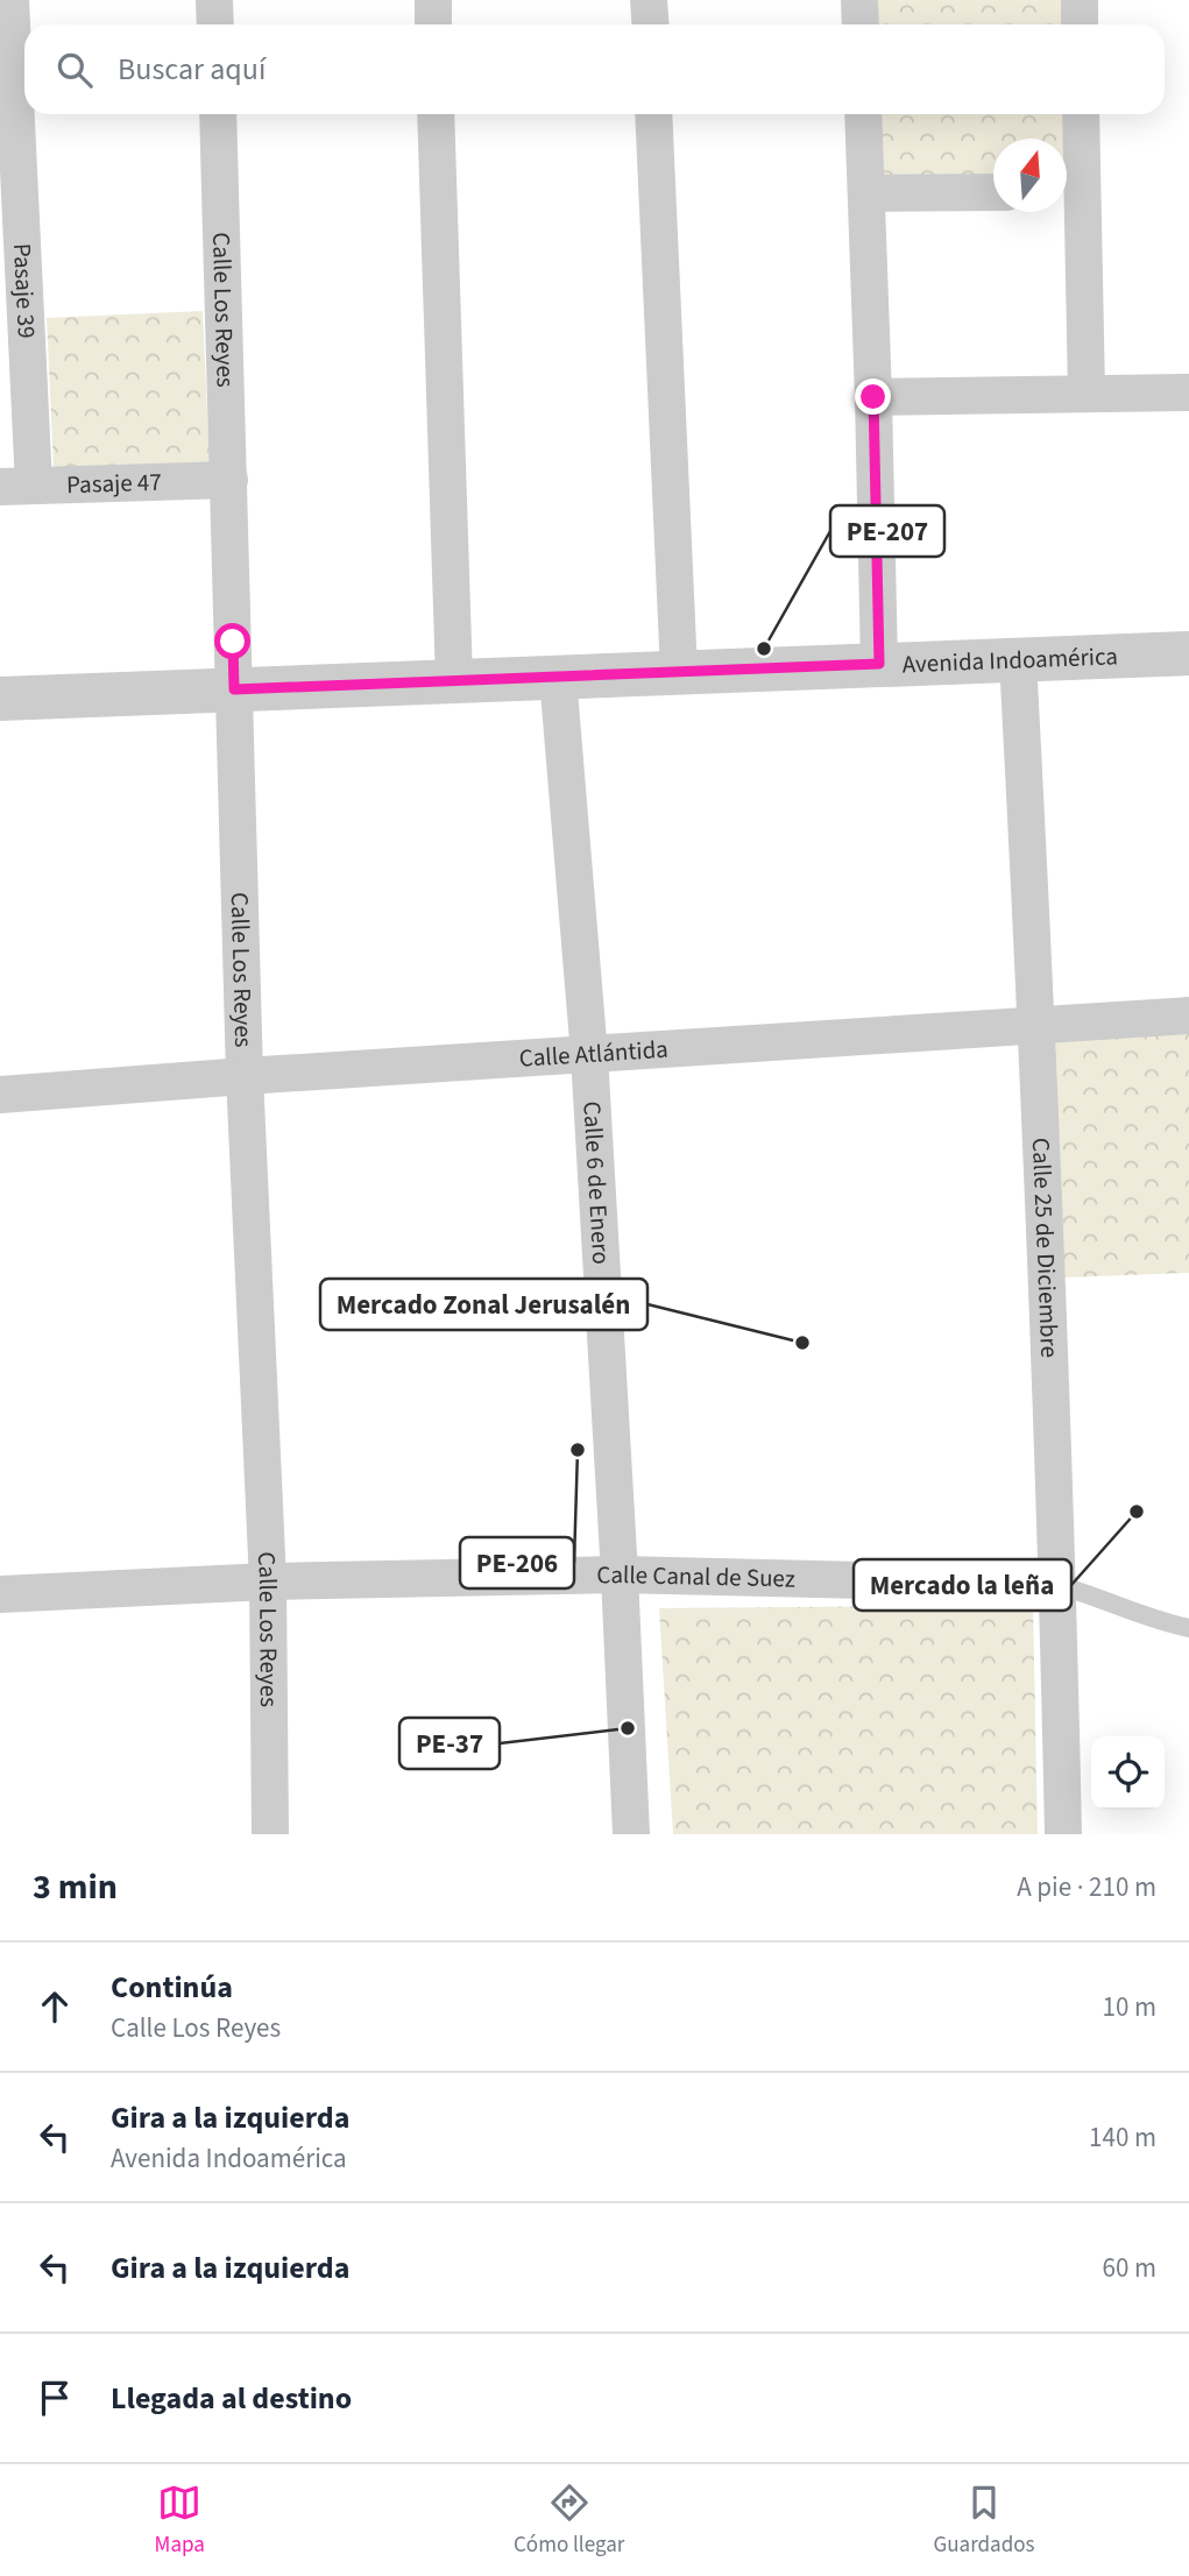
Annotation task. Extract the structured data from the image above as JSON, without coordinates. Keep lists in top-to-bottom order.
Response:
{
  "streets": {
    "street": [
      "Pasaje 39",
      "Calle Los Reyes",
      "Pasaje 47",
      "Avenida Indoamérica",
      "Calle Atlántida",
      "Calle 6 de Enero",
      "Calle 25 de Diciembre",
      "Calle Canal de Suez"
    ]
  },
  "crossings": [
    ["Pasaje 39", "Pasaje 47"],
    ["Calle Los Reyes", "Pasaje 47"],
    ["Calle Los Reyes", "Avenida Indoamérica"],
    ["Calle Los Reyes", "Calle Atlántida"],
    ["Calle Los Reyes", "Calle Canal de Suez"],
    ["Avenida Indoamérica", "Calle 6 de Enero"],
    ["Avenida Indoamérica", "Calle 25 de Diciembre"],
    ["Calle Atlántida", "Calle 6 de Enero"],
    ["Calle Atlántida", "Calle 25 de Diciembre"],
    ["Calle 6 de Enero", "Calle Canal de Suez"],
    ["Calle 25 de Diciembre", "Calle Canal de Suez"]
  ],
  "places": [
    "PE-207",
    "Mercado Zonal Jerusalén",
    "PE-206",
    "Mercado la leña",
    "PE-37"
  ],
  "north": "top",
  "page": {
    "search": "Buscar aquí",
    "heading": ["3 min", "A pie · 210 m"],
    "list": [
      ["Continúa", "Calle Los Reyes", "10 m"],
      ["Gira a la izquierda", "Avenida Indoamérica", "140 m"],
      ["Gira a la izquierda", "60 m"],
      "Llegada al destino"
    ],
    "nav": ["Mapa", "Cómo llegar", "Guardados"]
  }
}
